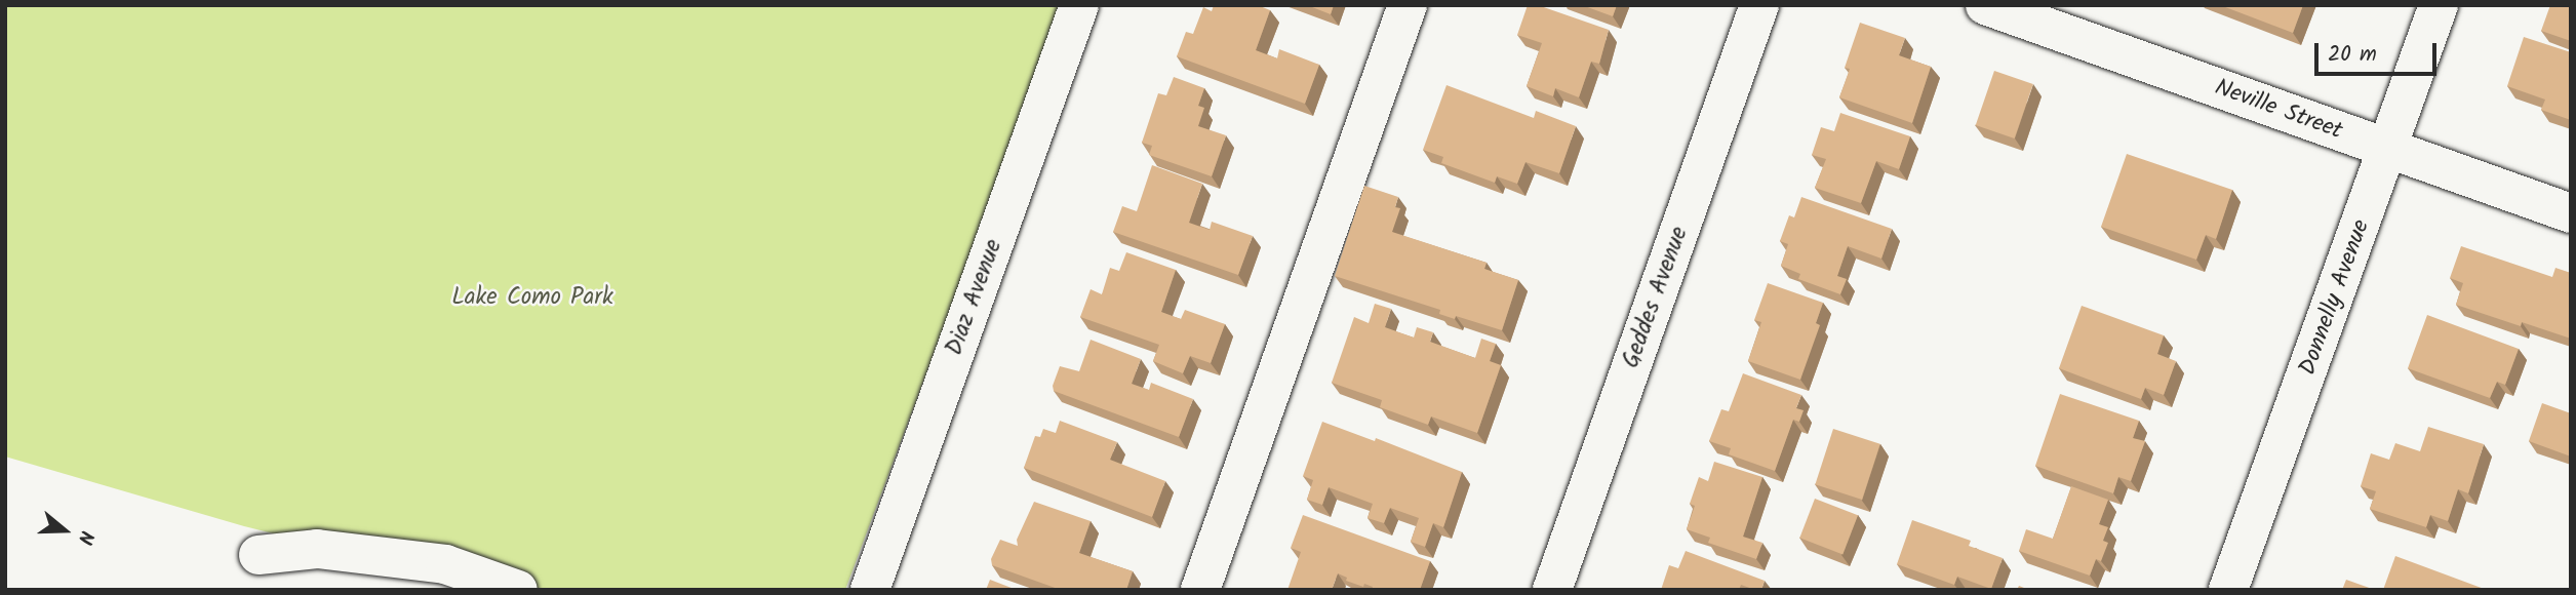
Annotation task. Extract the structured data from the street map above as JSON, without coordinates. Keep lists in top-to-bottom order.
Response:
{
  "streets": {
    "street": [
      "Neville Street",
      "Diaz Avenue",
      "Geddes Avenue",
      "Donnelly Avenue"
    ]
  },
  "crossings": [
    ["Neville Street", "Donnelly Avenue"]
  ],
  "parks": ["Lake Como Park"],
  "scale_bar": "20 m",
  "north": "right"
}
